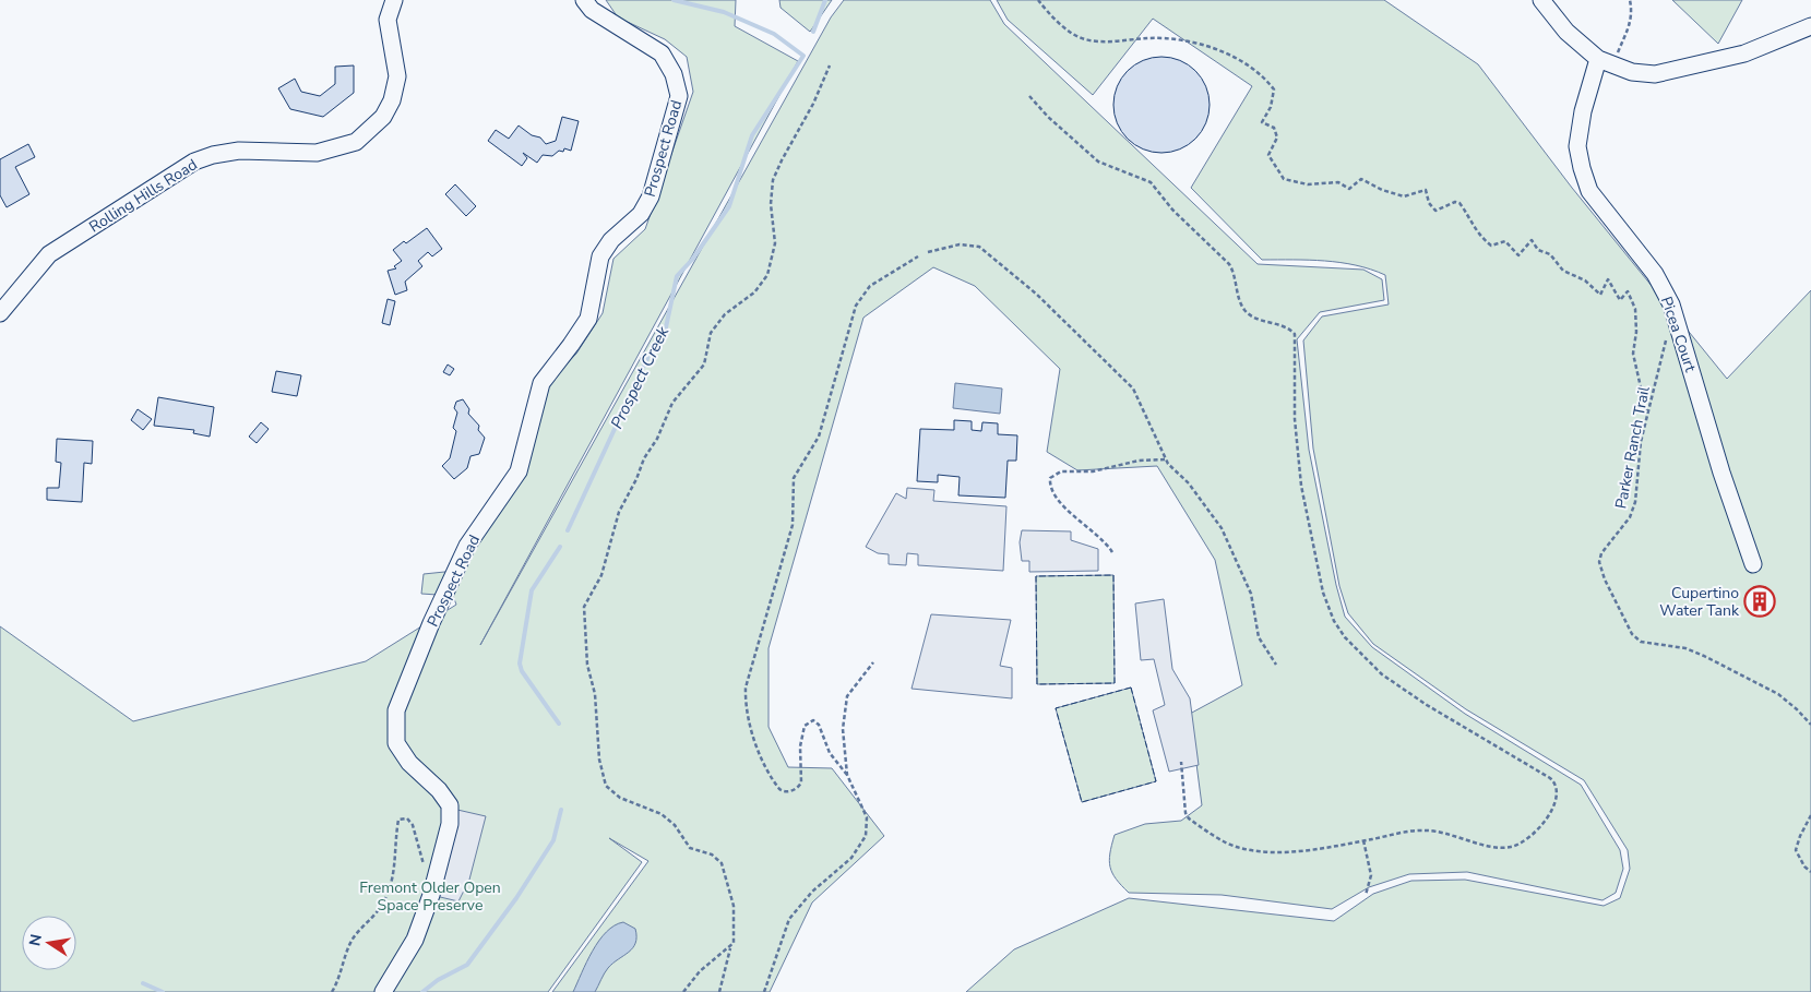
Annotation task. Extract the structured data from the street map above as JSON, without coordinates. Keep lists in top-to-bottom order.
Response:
{
  "streets": {
    "street": ["Prospect Road", "Rolling Hills Road", "Picea Court"],
    "path": ["Parker Ranch Trail"]
  },
  "water": ["Prospect Creek"],
  "parks": ["Fremont Older Open Space Preserve"],
  "places": {
    "building": ["Cupertino Water Tank"]
  },
  "north": "left"
}
